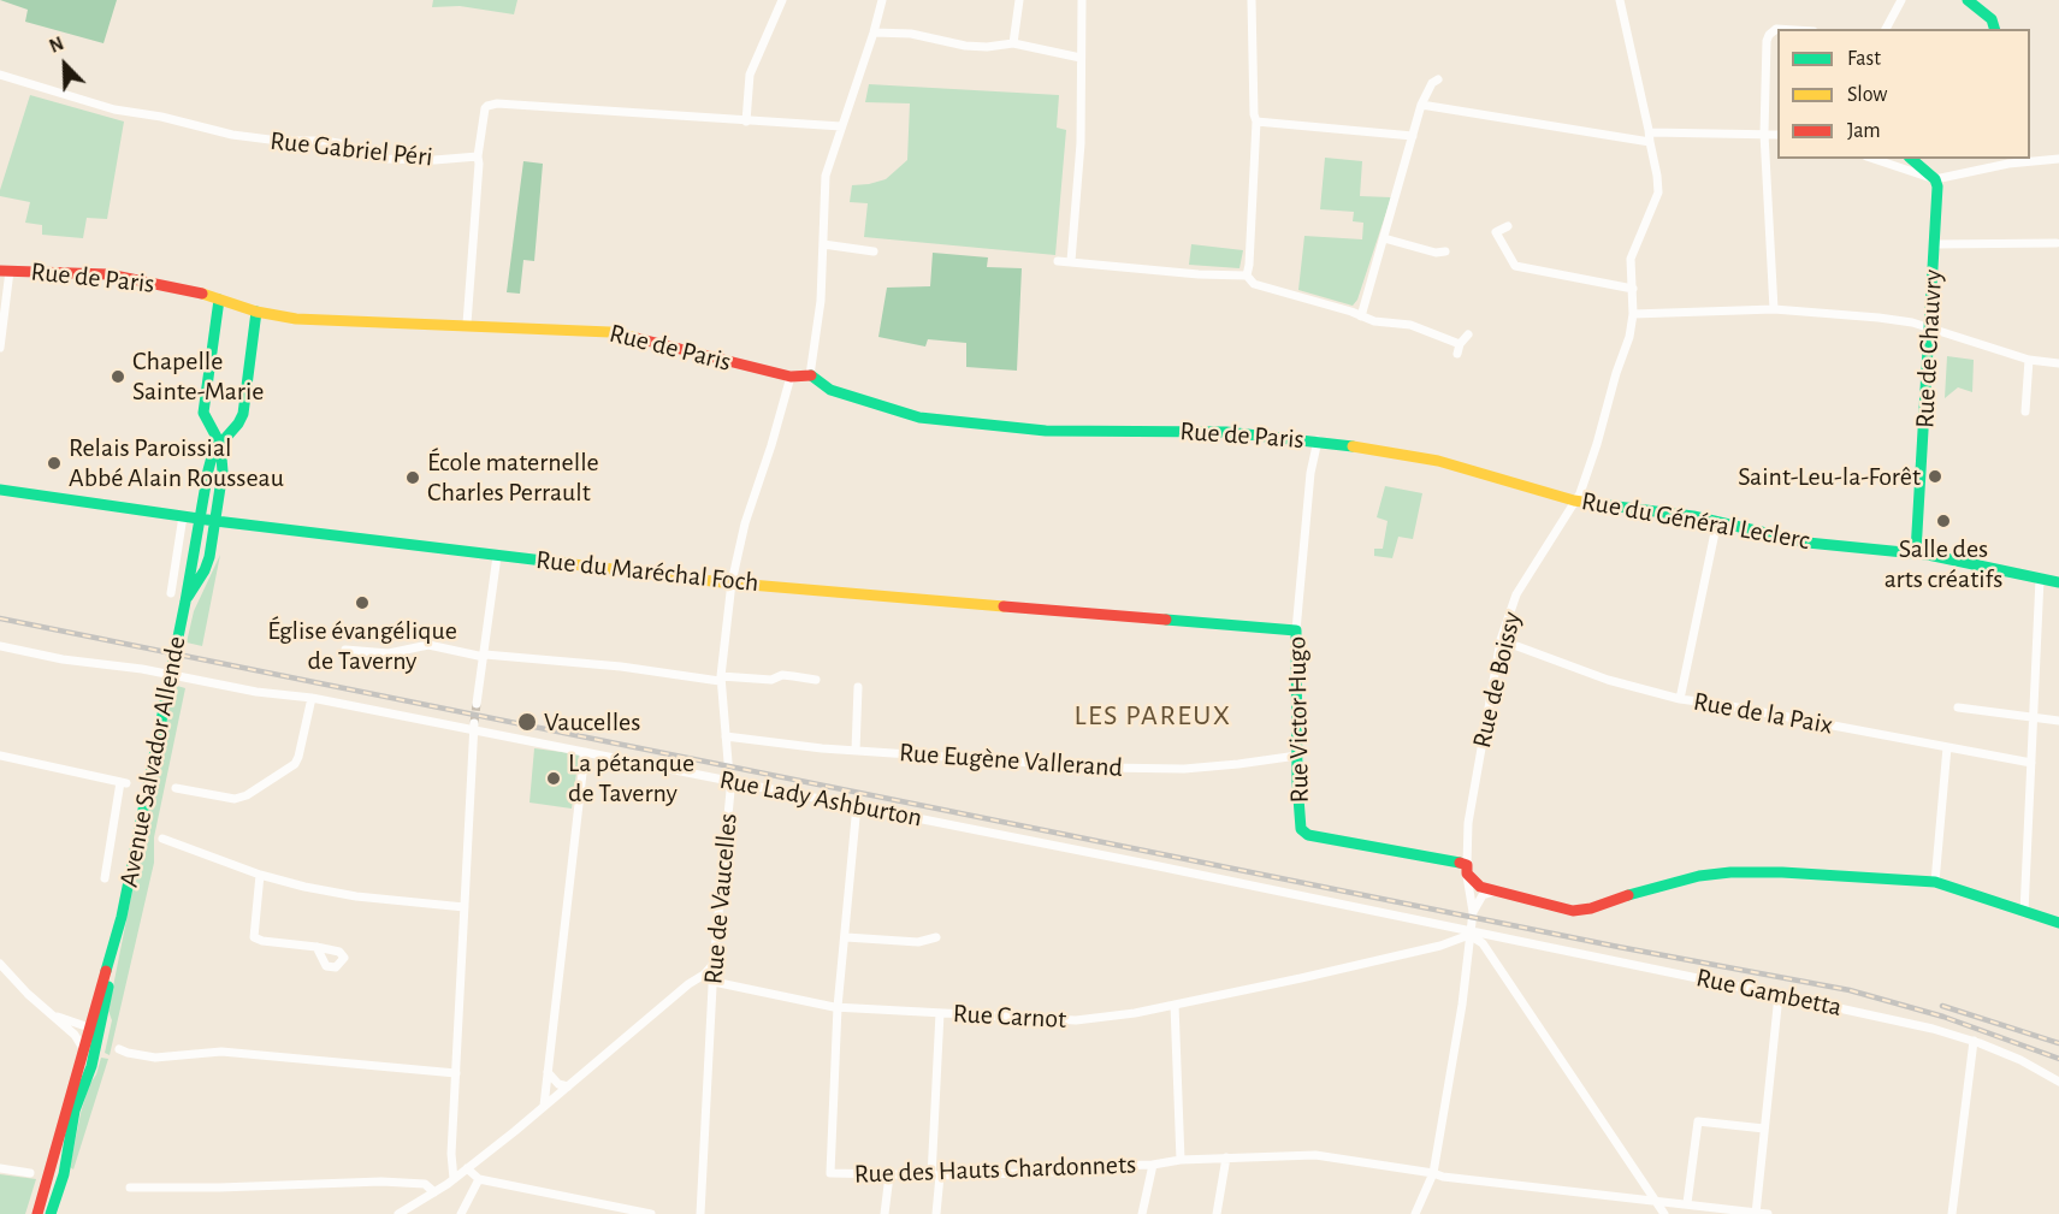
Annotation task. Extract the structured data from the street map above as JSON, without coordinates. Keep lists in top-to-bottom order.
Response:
{
  "streets": {
    "street": [
      "Rue Gabriel Péri",
      "Rue de Paris",
      "Rue de Chauvry",
      "Rue du Général Leclerc",
      "Rue du Maréchal Foch",
      "Rue de Boissy",
      "Rue de la Paix",
      "Rue Victor Hugo",
      "Rue Eugène Vallerand",
      "Avenue Salvador Allende",
      "Rue Lady Ashburton",
      "Rue de Vaucelles",
      "Rue Gambetta",
      "Rue Carnot",
      "Rue des Hauts Chardonnets"
    ]
  },
  "crossings": [
    ["Rue de Paris", "Rue du Général Leclerc"],
    ["Rue de Paris", "Rue Victor Hugo"],
    ["Rue de Paris", "Rue de Vaucelles"],
    ["Rue de Chauvry", "Rue du Général Leclerc"],
    ["Rue du Général Leclerc", "Rue de Boissy"],
    ["Rue du Maréchal Foch", "Rue Victor Hugo"],
    ["Rue du Maréchal Foch", "Avenue Salvador Allende"],
    ["Rue du Maréchal Foch", "Rue de Vaucelles"],
    ["Rue de Boissy", "Rue de la Paix"],
    ["Rue de Boissy", "Rue Victor Hugo"],
    ["Rue de Boissy", "Rue Gambetta"],
    ["Rue de Boissy", "Rue Carnot"],
    ["Rue Victor Hugo", "Rue Eugène Vallerand"],
    ["Rue Eugène Vallerand", "Rue de Vaucelles"],
    ["Rue Lady Ashburton", "Rue de Vaucelles"],
    ["Rue Lady Ashburton", "Rue Gambetta"],
    ["Rue Lady Ashburton", "Rue des Hauts Chardonnets"],
    ["Rue de Vaucelles", "Rue Carnot"],
    ["Rue Gambetta", "Rue Carnot"],
    ["Rue Carnot", "Rue des Hauts Chardonnets"]
  ],
  "districts": ["LES PAREUX"],
  "places": [
    "Chapelle Sainte-Marie",
    "Relais Paroissial Abbé Alain Rousseau",
    "Saint-Leu-la-Forêt",
    "École maternelle Charles Perrault",
    "Salle des arts créatifs",
    "Église évangélique de Taverny",
    "Vaucelles",
    "La pétanque de Taverny"
  ],
  "legend": ["Fast", "Slow", "Jam"],
  "north": "top left"
}
